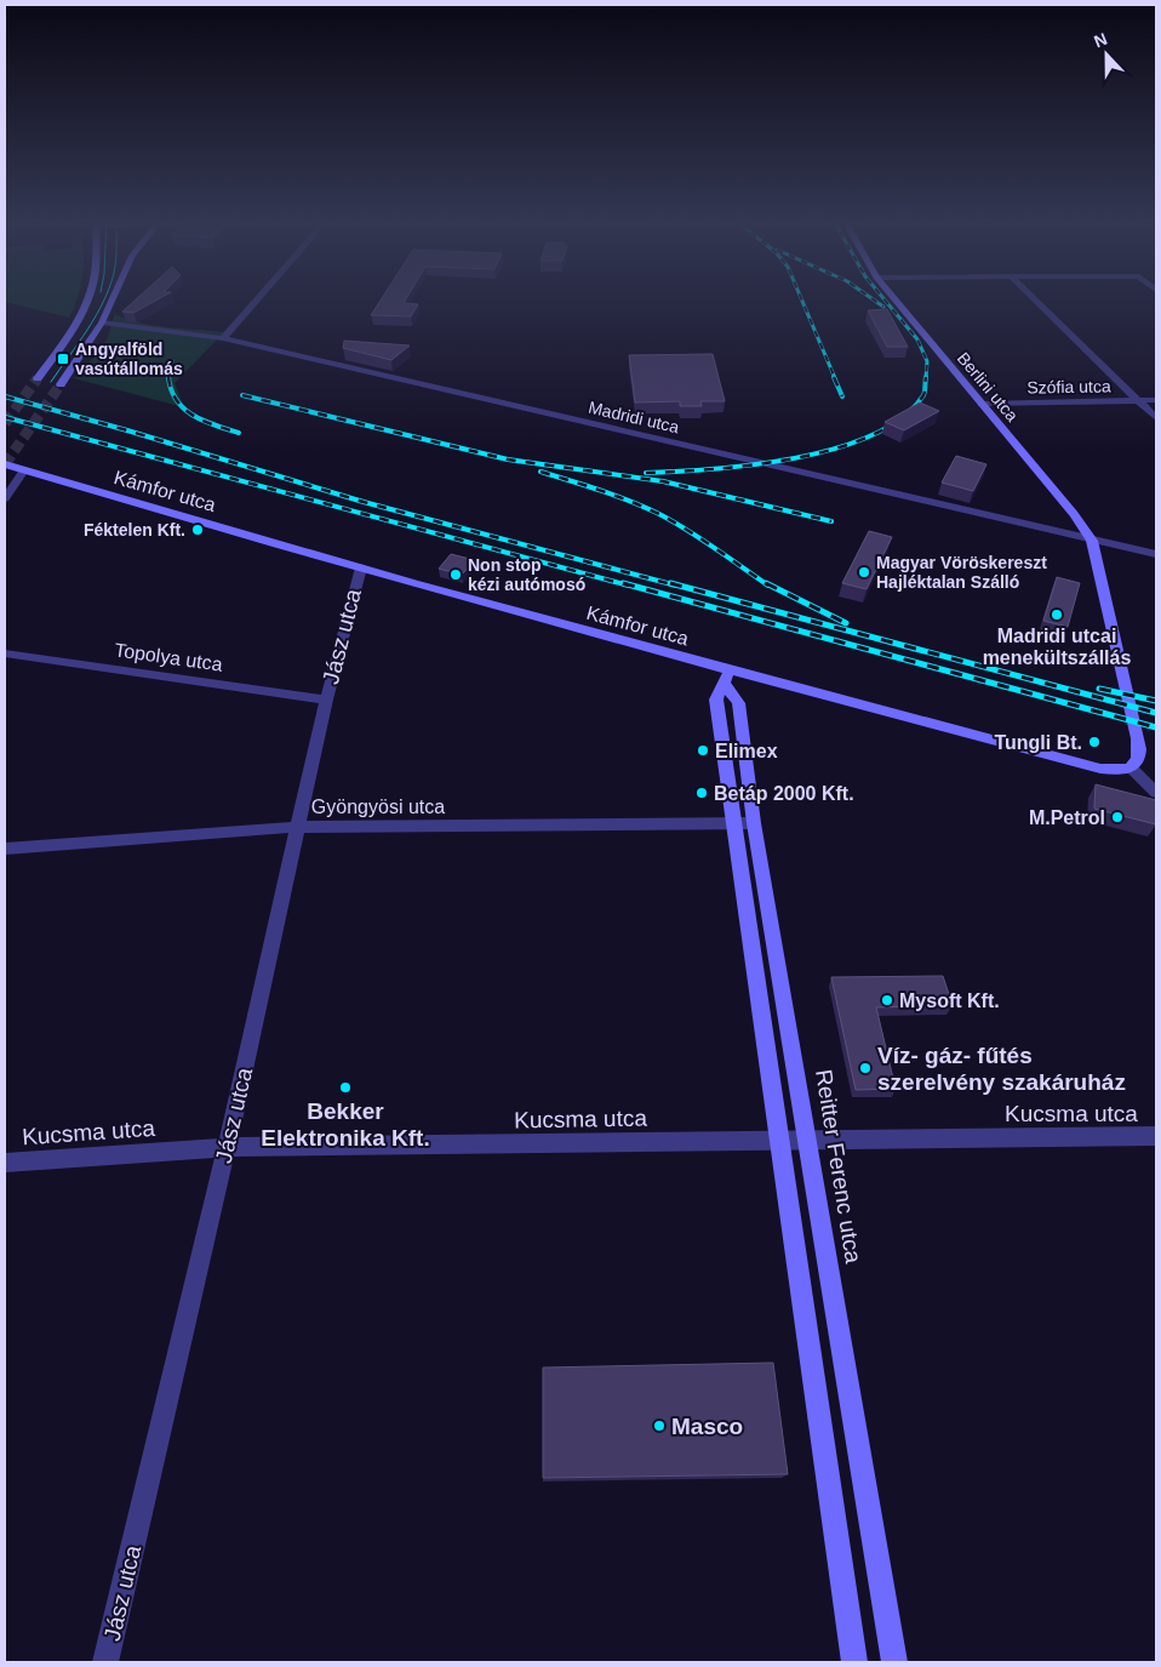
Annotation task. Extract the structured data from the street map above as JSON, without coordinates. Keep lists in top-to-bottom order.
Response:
{
  "streets": {
    "street": [
      "Berlini utca",
      "Szófia utca",
      "Madridi utca",
      "Kámfor utca",
      "Jász utca",
      "Topolya utca",
      "Gyöngyösi utca",
      "Kucsma utca",
      "Reitter Ferenc utca"
    ]
  },
  "crossings": [
    ["Berlini utca", "Szófia utca"],
    ["Berlini utca", "Madridi utca"],
    ["Kámfor utca", "Jász utca"],
    ["Kámfor utca", "Reitter Ferenc utca"],
    ["Jász utca", "Topolya utca"],
    ["Jász utca", "Gyöngyösi utca"],
    ["Jász utca", "Kucsma utca"],
    ["Gyöngyösi utca", "Reitter Ferenc utca"],
    ["Kucsma utca", "Reitter Ferenc utca"]
  ],
  "places": {
    "transit": ["Angyalföld vasútállomás"],
    "other": [
      "Féktelen Kft.",
      "Magyar Vöröskereszt Hajléktalan Szálló",
      "Non stop kézi autómosó",
      "Madridi utcai menekültszállás",
      "Tungli Bt.",
      "Elimex",
      "Betáp 2000 Kft.",
      "M.Petrol",
      "Mysoft Kft.",
      "Víz- gáz- fűtés szerelvény szakáruház",
      "Bekker Elektronika Kft.",
      "Masco"
    ]
  },
  "north": "top"
}
